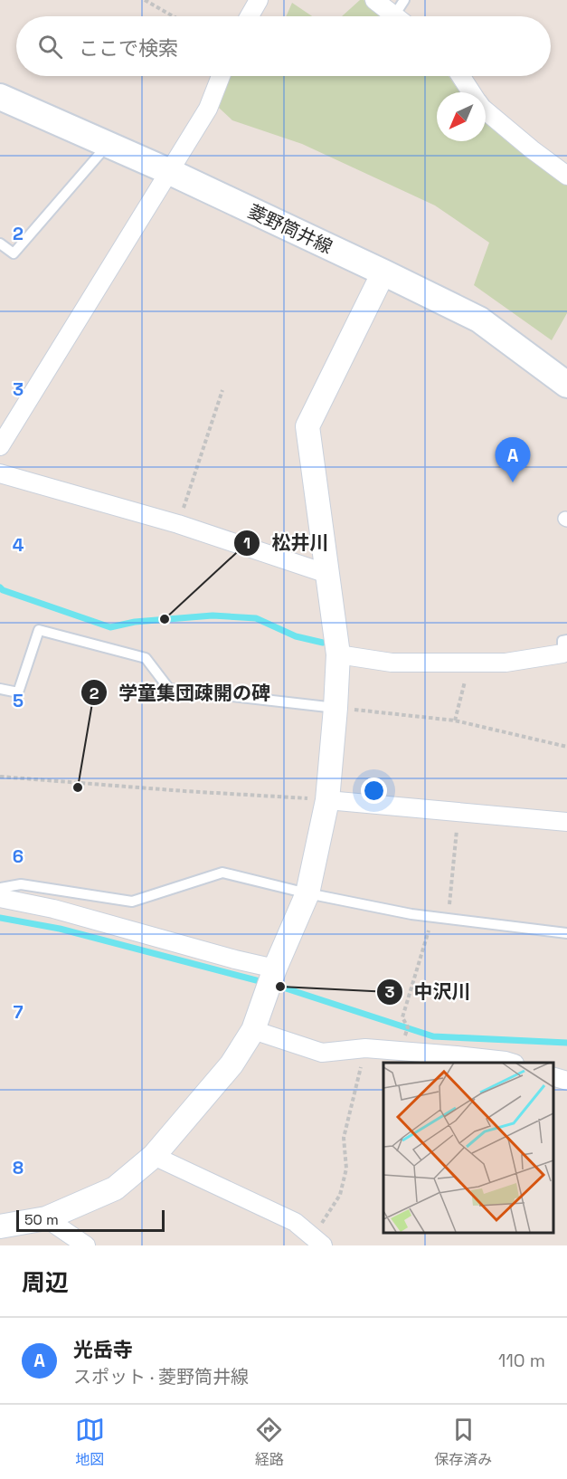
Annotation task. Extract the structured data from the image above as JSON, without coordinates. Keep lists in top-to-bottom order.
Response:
{
  "streets": {
    "main road": ["菱野筒井線"]
  },
  "places": ["松井川", "学童集団疎開の碑", "中沢川"],
  "scale_bar": "50 m",
  "north": "bottom left",
  "page": {
    "search": "ここで検索",
    "pins": "A",
    "scale": "50 m",
    "heading": "周辺",
    "list": [
      {
        "mark": "A",
        "name": "光岳寺",
        "note": "スポット · 菱野筒井線",
        "value": "110 m"
      }
    ],
    "nav": ["地図", "経路", "保存済み"]
  },
  "grid": {
    "rows": [
      "2",
      "3",
      "4",
      "5",
      "6",
      "7",
      "8"
    ]
  }
}
